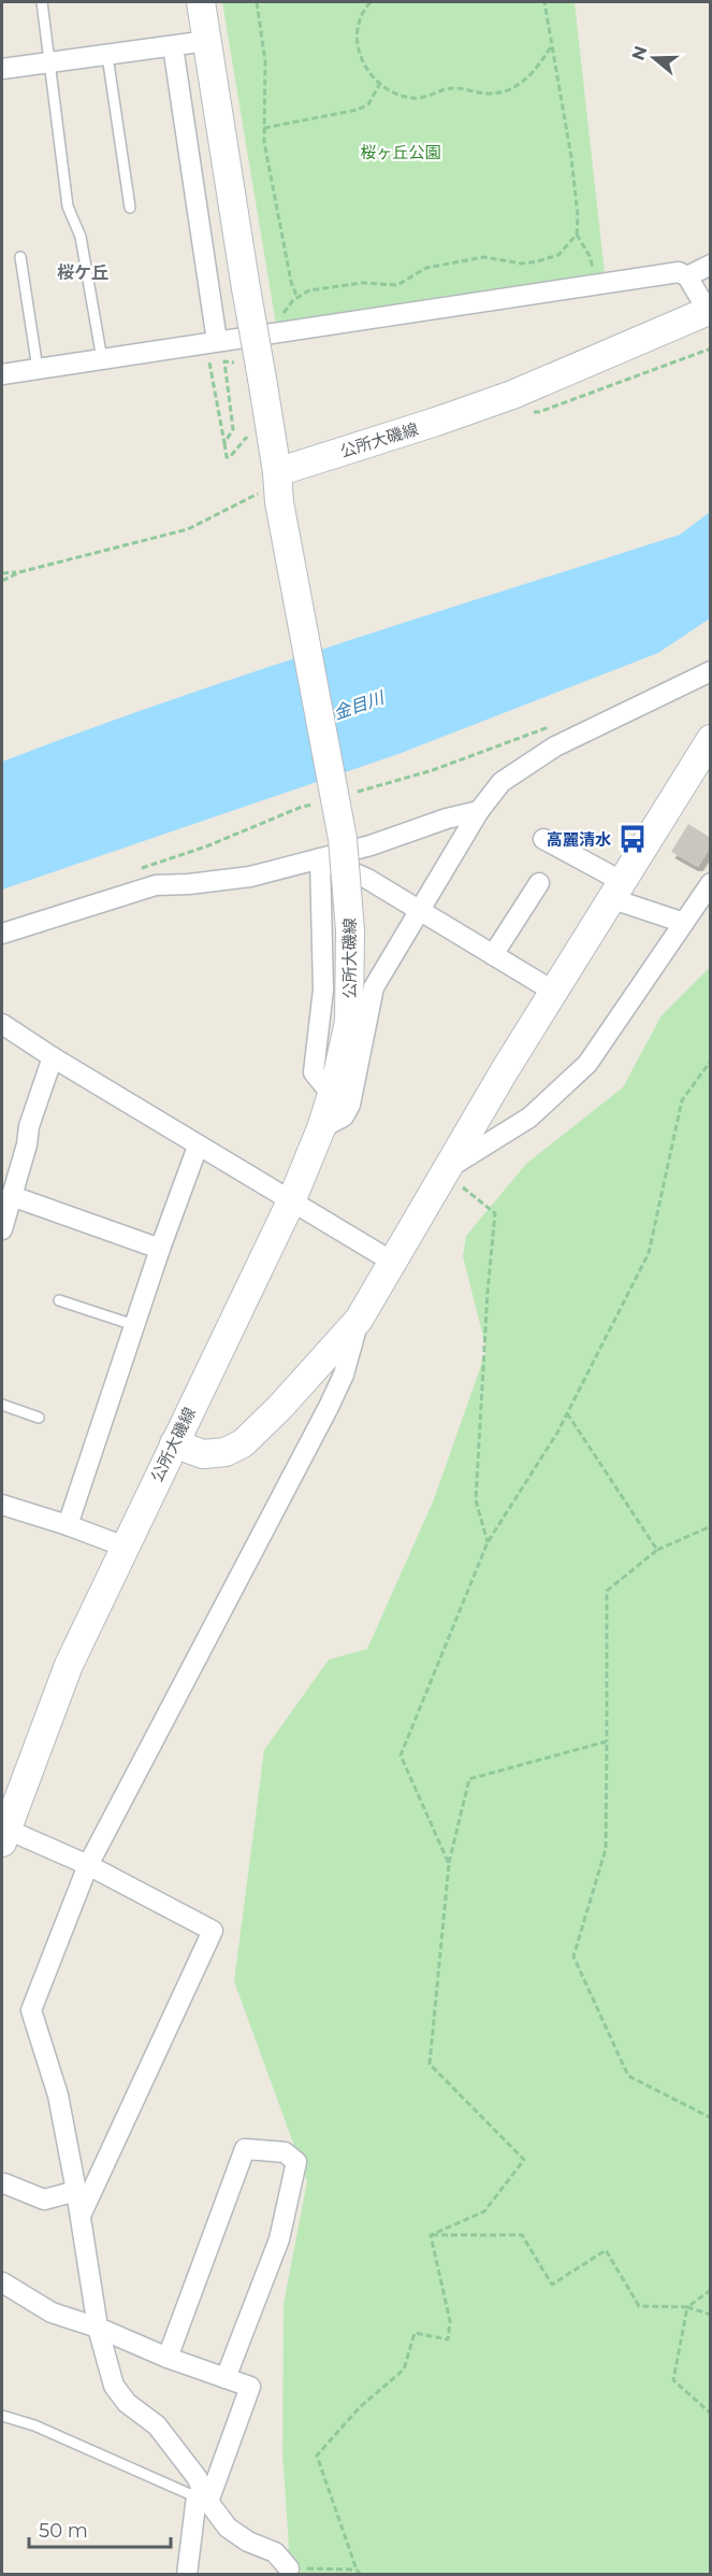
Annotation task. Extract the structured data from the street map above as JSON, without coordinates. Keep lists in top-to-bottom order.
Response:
{
  "streets": {
    "main road": ["公所大磯線"]
  },
  "districts": ["桜ケ丘"],
  "water": ["金目川"],
  "parks": ["桜ヶ丘公園"],
  "places": {
    "bus stop": ["高麗清水"]
  },
  "scale_bar": "50 m",
  "north": "left"
}
